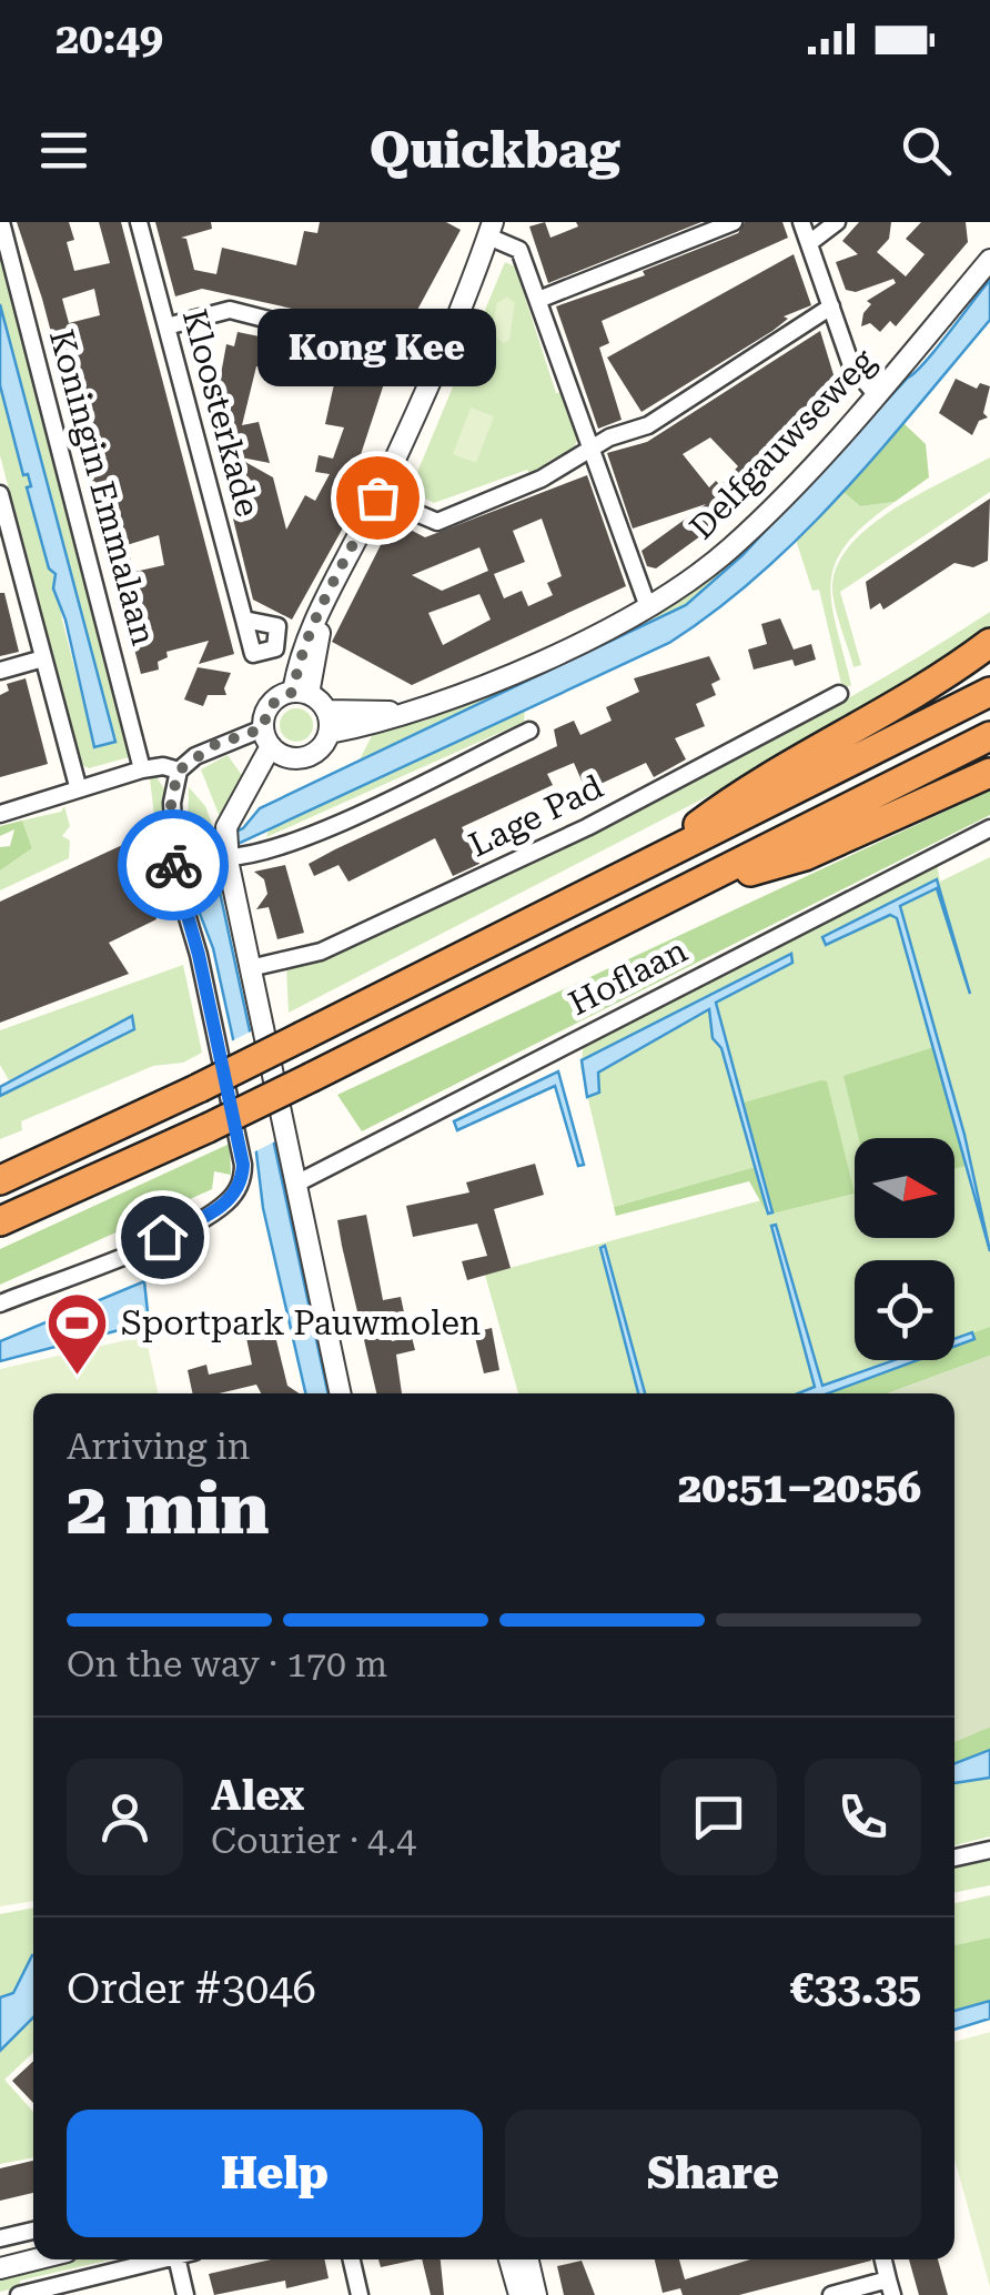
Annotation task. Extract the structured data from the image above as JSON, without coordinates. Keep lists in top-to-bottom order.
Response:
{
  "streets": {
    "street": [
      "Kloosterkade",
      "Delfgauwseweg",
      "Koningin Emmalaan",
      "Lage Pad",
      "Hoflaan"
    ]
  },
  "places": {
    "other": ["Kong Kee"],
    "sports": ["Sportpark Pauwmolen"]
  },
  "north": "right",
  "page": {
    "status": "20:49",
    "header": "Quickbag",
    "bubble": "Kong Kee",
    "heading": ["2 min", "Arriving in", "20:51–20:56"],
    "panel": [
      "Alex",
      "Courier · 4.4",
      "Order #3046",
      "€33.35"
    ],
    "bar": "On the way · 170 m",
    "buttons": ["Help", "Share"]
  }
}
